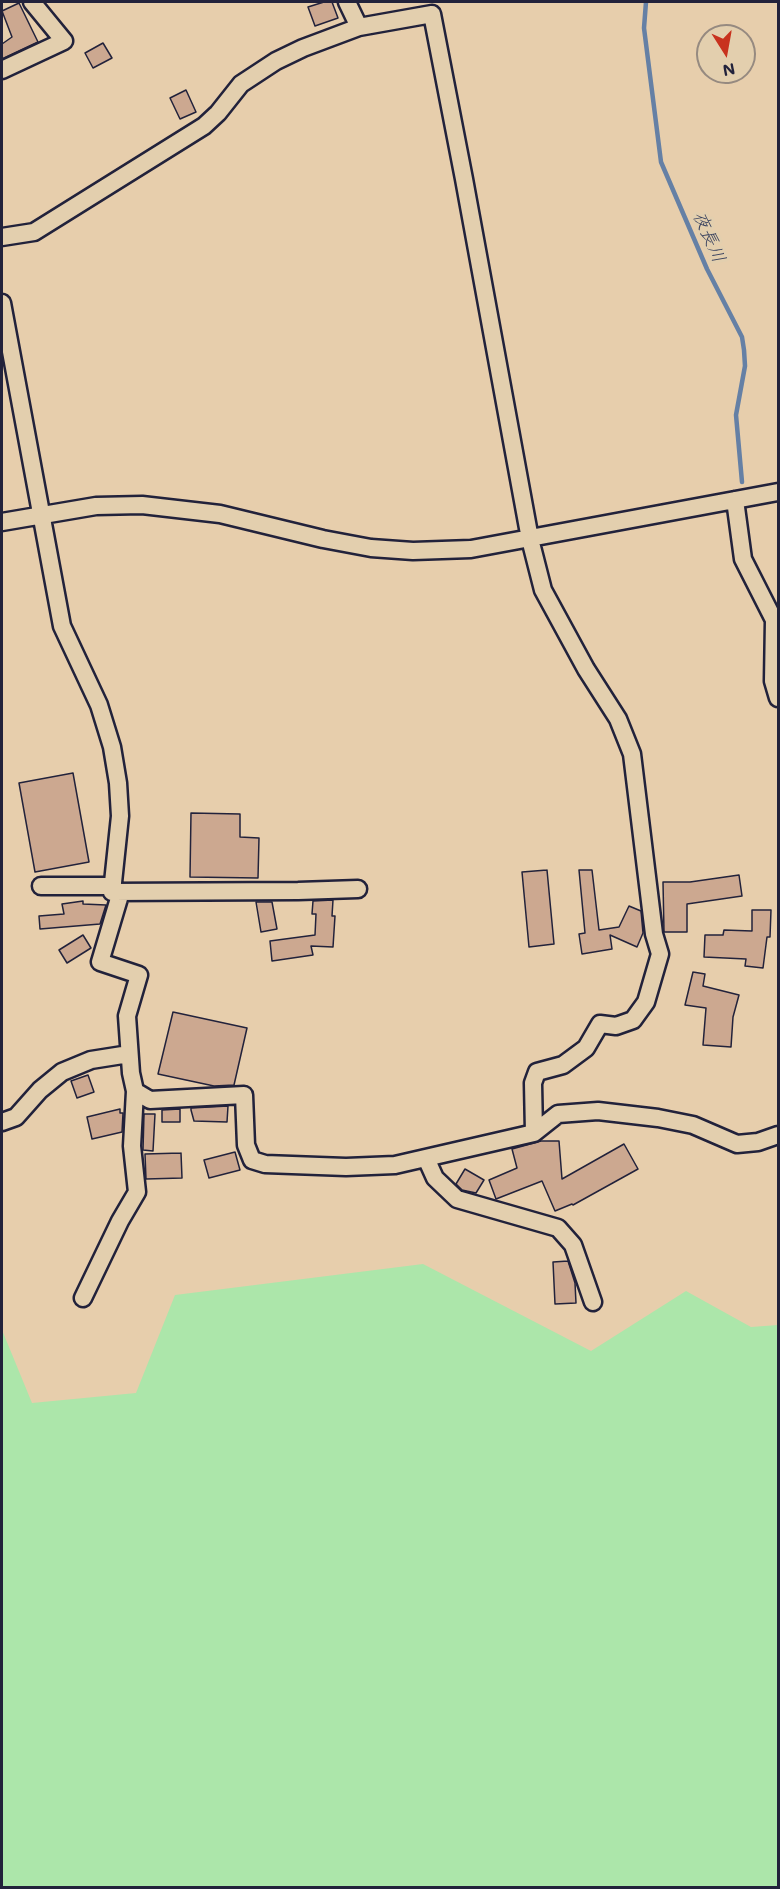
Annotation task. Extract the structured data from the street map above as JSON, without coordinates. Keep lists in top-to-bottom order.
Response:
{
  "water": ["夜長川"],
  "north": "bottom"
}
